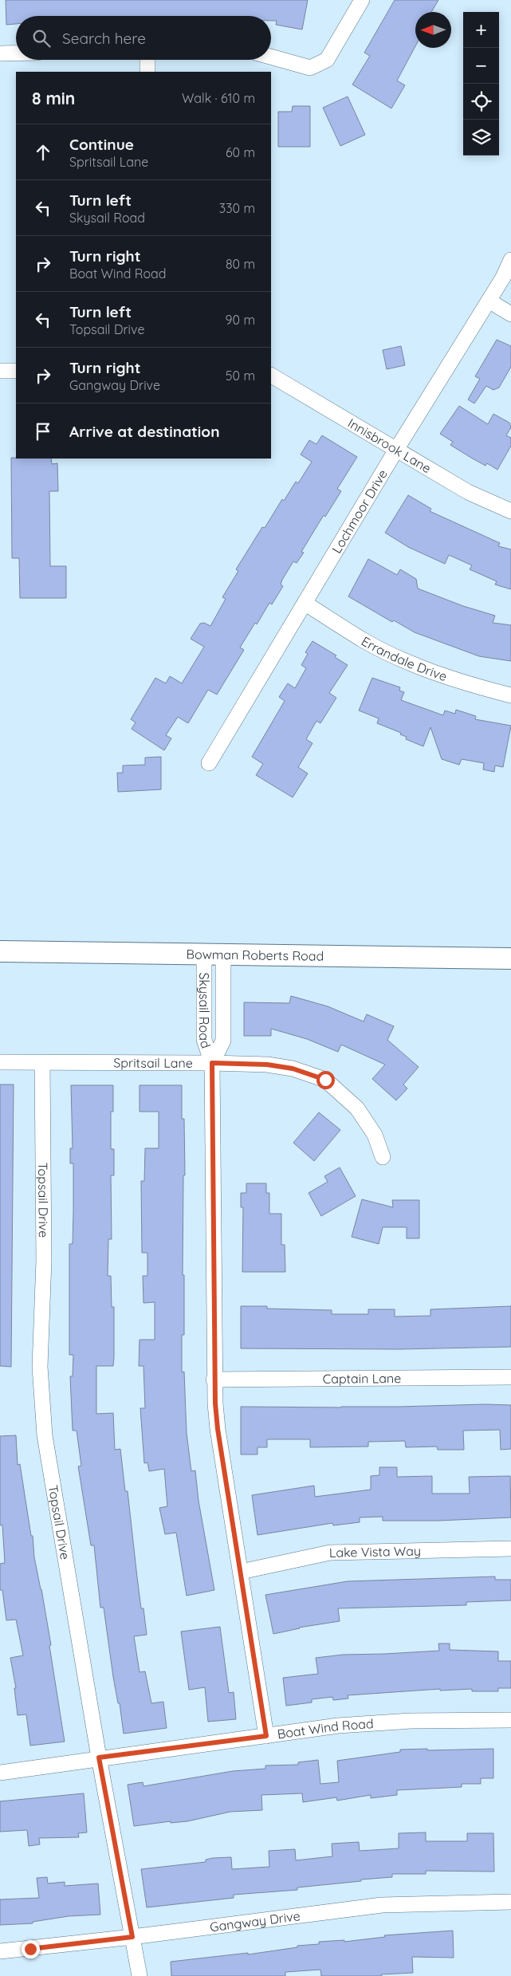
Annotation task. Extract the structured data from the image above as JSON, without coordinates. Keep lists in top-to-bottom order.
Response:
{
  "streets": {
    "street": [
      "Innisbrook Lane",
      "Lochmoor Drive",
      "Errandale Drive",
      "Bowman Roberts Road",
      "Skysail Road",
      "Spritsail Lane",
      "Topsail Drive",
      "Captain Lane",
      "Lake Vista Way",
      "Boat Wind Road",
      "Gangway Drive"
    ]
  },
  "crossings": [
    ["Innisbrook Lane", "Lochmoor Drive"],
    ["Lochmoor Drive", "Errandale Drive"],
    ["Bowman Roberts Road", "Skysail Road"],
    ["Skysail Road", "Spritsail Lane"],
    ["Skysail Road", "Captain Lane"],
    ["Skysail Road", "Lake Vista Way"],
    ["Skysail Road", "Boat Wind Road"],
    ["Spritsail Lane", "Topsail Drive"],
    ["Topsail Drive", "Boat Wind Road"],
    ["Topsail Drive", "Gangway Drive"]
  ],
  "north": "left",
  "page": {
    "map_buttons": ["+", "−"],
    "search": "Search here",
    "heading": ["8 min", "Walk · 610 m"],
    "list": [
      ["Continue", "Spritsail Lane", "60 m"],
      ["Turn left", "Skysail Road", "330 m"],
      ["Turn right", "Boat Wind Road", "80 m"],
      ["Turn left", "Topsail Drive", "90 m"],
      ["Turn right", "Gangway Drive", "50 m"],
      "Arrive at destination"
    ]
  }
}
